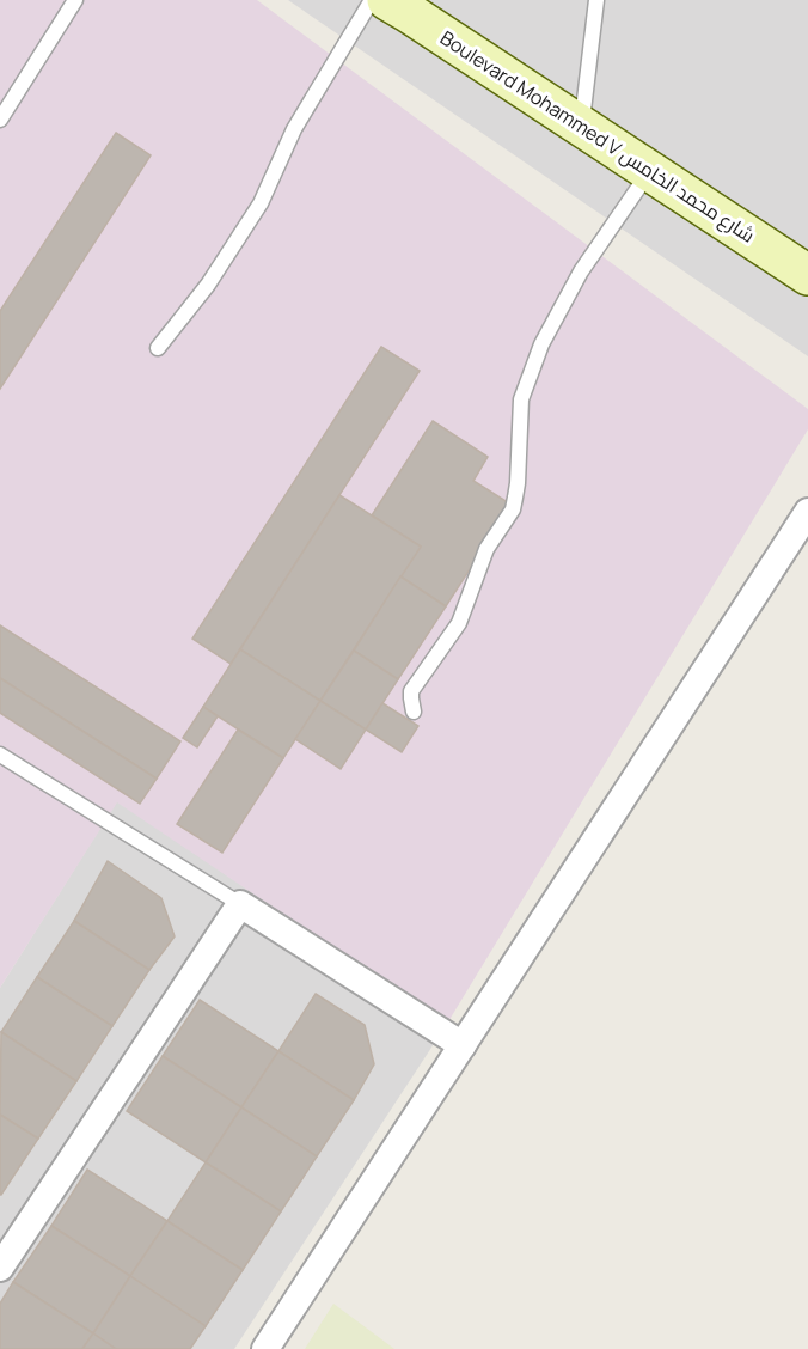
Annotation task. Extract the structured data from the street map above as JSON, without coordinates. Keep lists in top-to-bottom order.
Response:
{
  "streets": {
    "main road": ["Boulevard Mohammed V شارع محمد الخامس"]
  }
}
